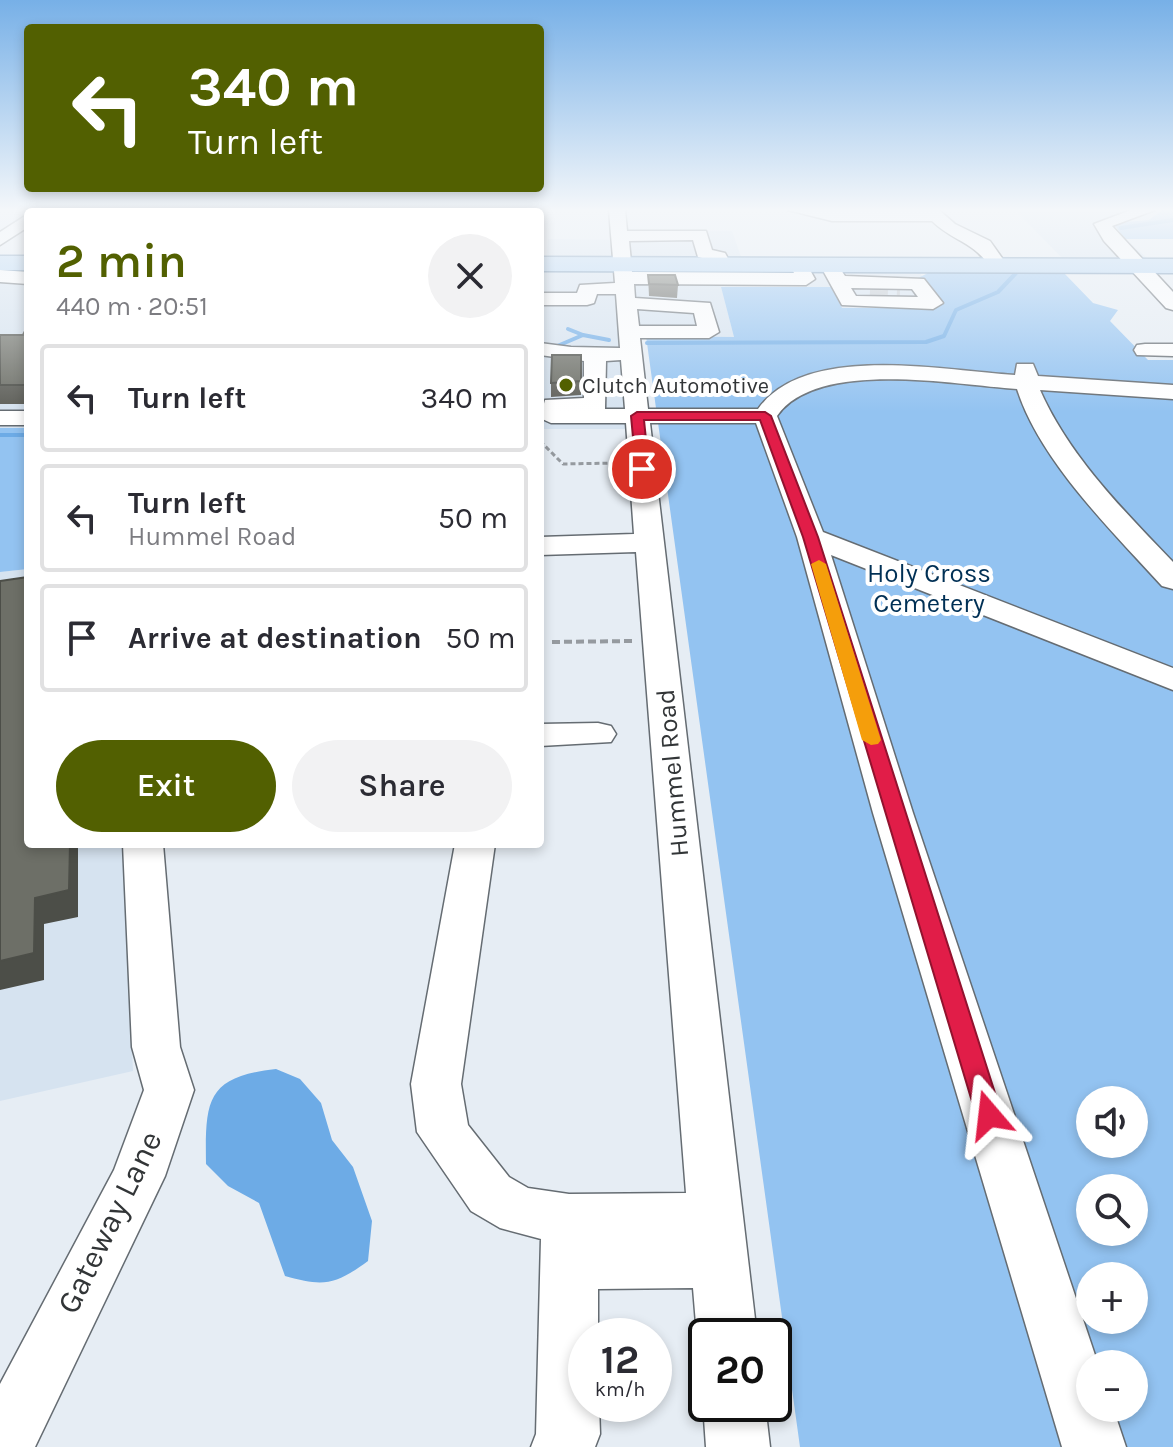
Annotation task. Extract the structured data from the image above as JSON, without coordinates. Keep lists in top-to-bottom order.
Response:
{
  "streets": {
    "street": ["Hummel Road", "Gateway Lane"]
  },
  "parks": ["Holy Cross Cemetery"],
  "places": ["Clutch Automotive"],
  "page": {
    "turn": ["340 m", "Turn left"],
    "heading": ["2 min", "440 m · 20:51"],
    "list": [
      {
        "name": "Turn left",
        "value": "340 m"
      },
      {
        "name": "Turn left",
        "note": "Hummel Road",
        "value": "50 m"
      },
      {
        "name": "Arrive at destination",
        "value": "50 m"
      }
    ],
    "buttons": ["Exit", "Share"],
    "map_buttons": ["+", "−"],
    "speed": "12 km/h",
    "limit": "20"
  }
}
